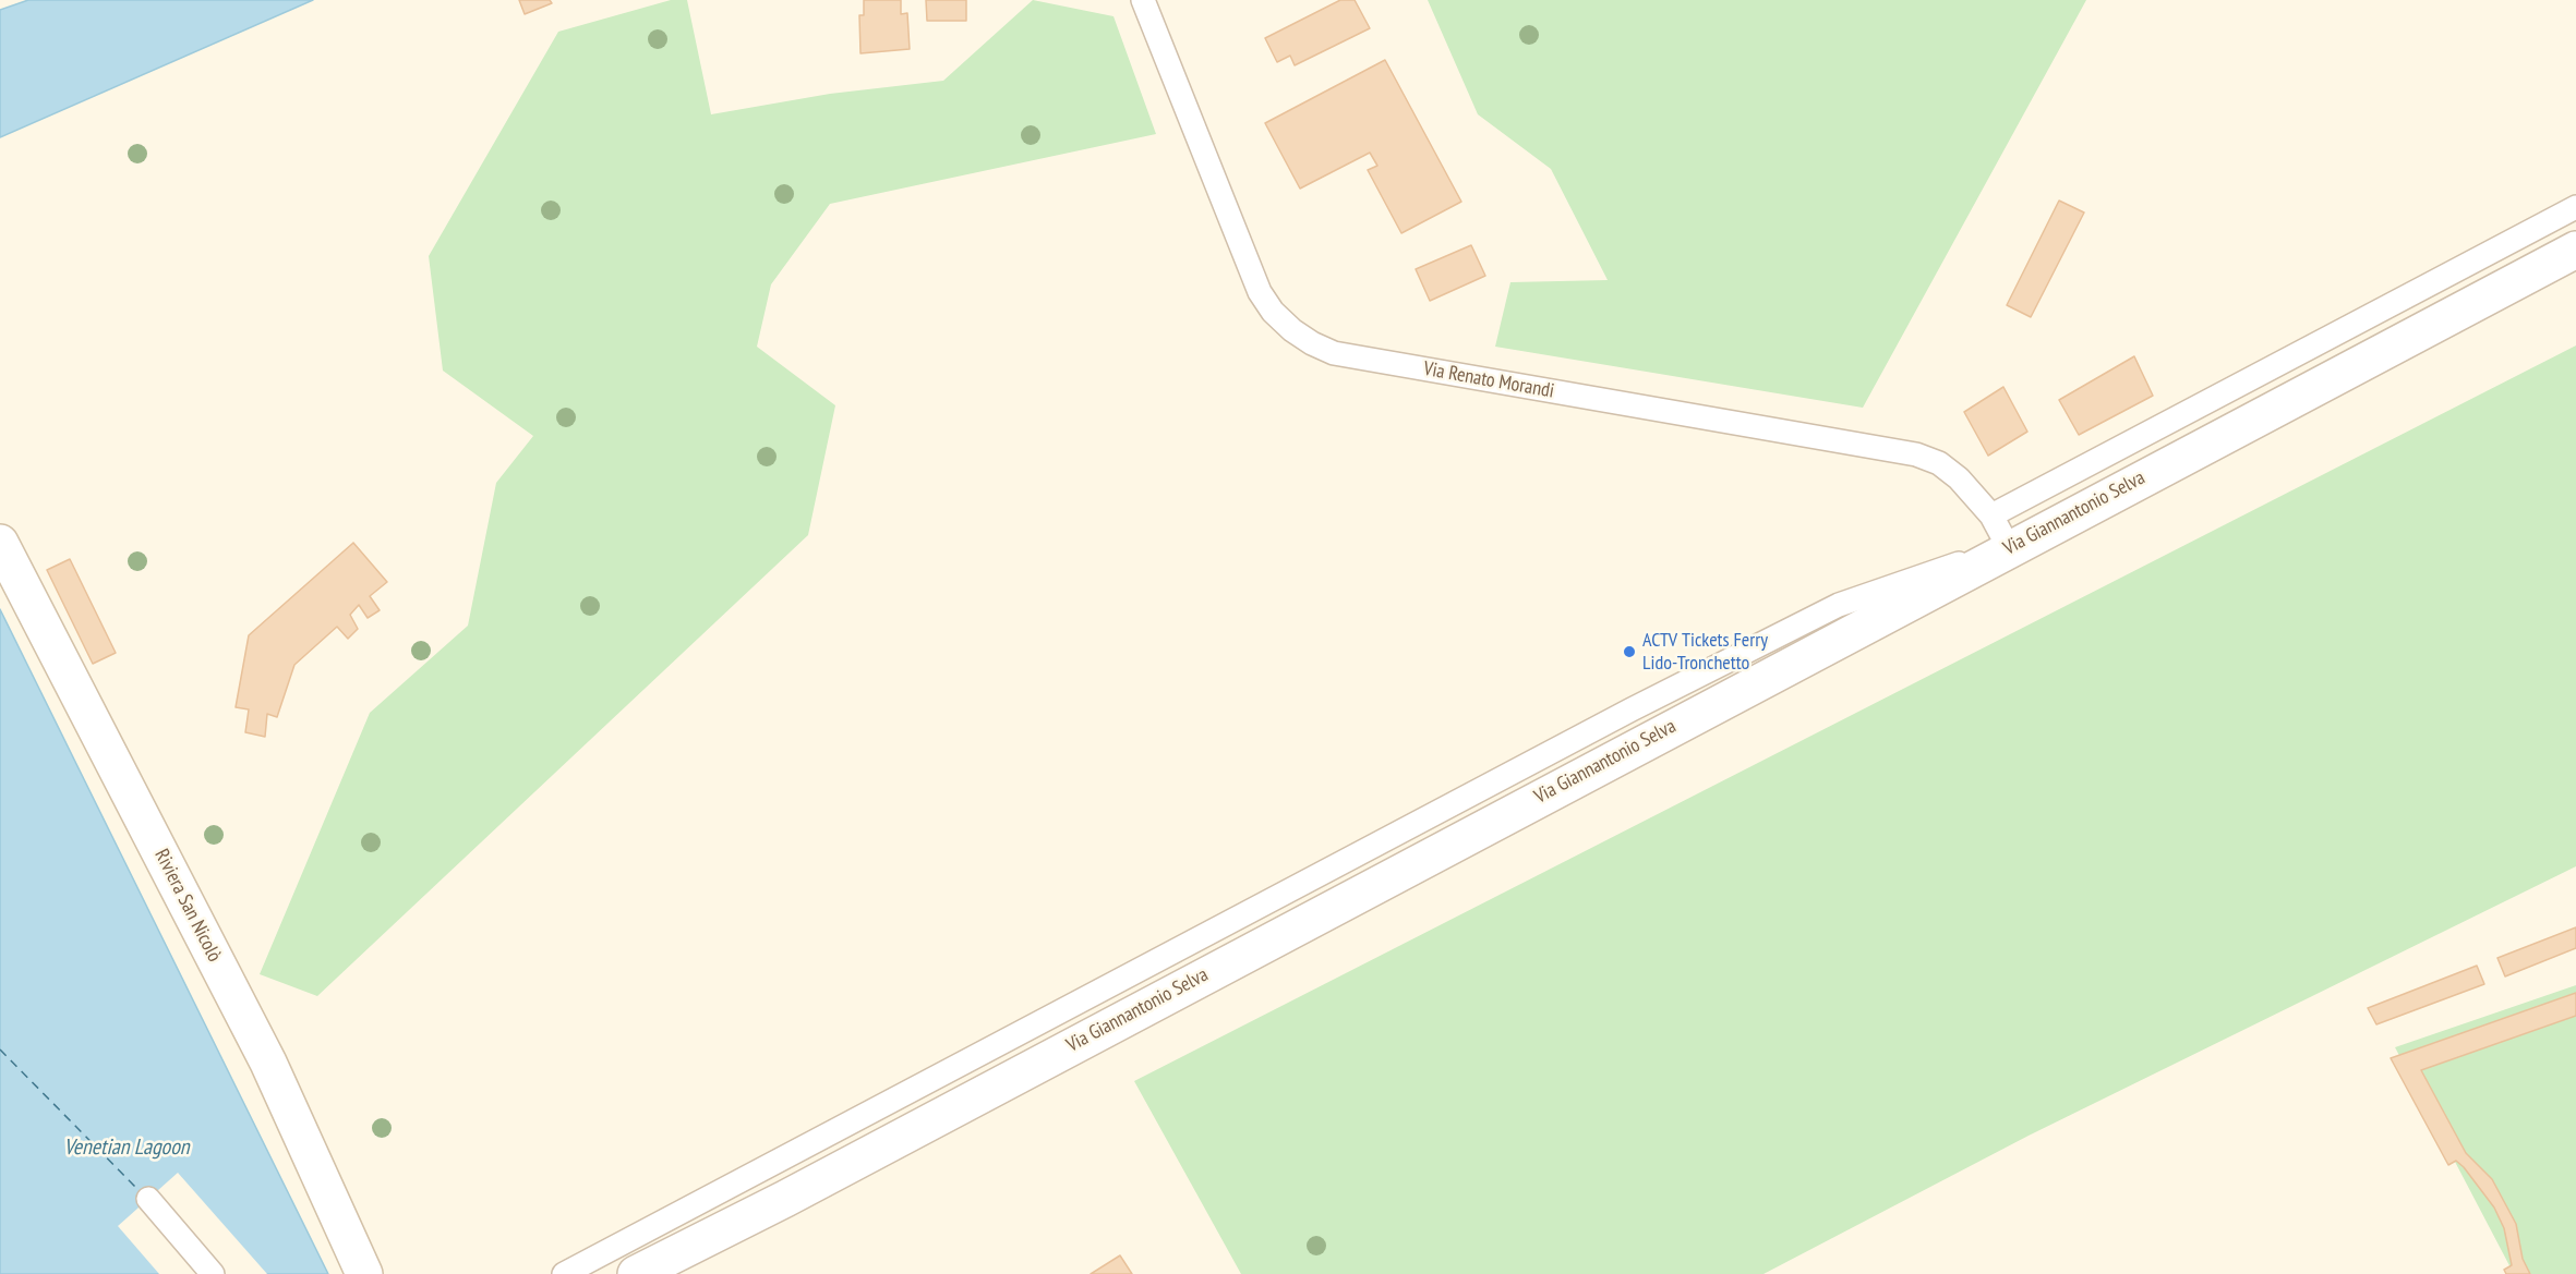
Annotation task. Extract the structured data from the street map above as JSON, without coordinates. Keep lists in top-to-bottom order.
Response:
{
  "streets": {
    "street": ["Via Giannantonio Selva", "Riviera San Nicolò"],
    "lane": ["Via Renato Morandi"]
  },
  "crossings": [
    ["Via Renato Morandi", "Via Giannantonio Selva"]
  ],
  "water": ["Venetian Lagoon"],
  "places": ["ACTV Tickets Ferry Lido-Tronchetto"]
}
